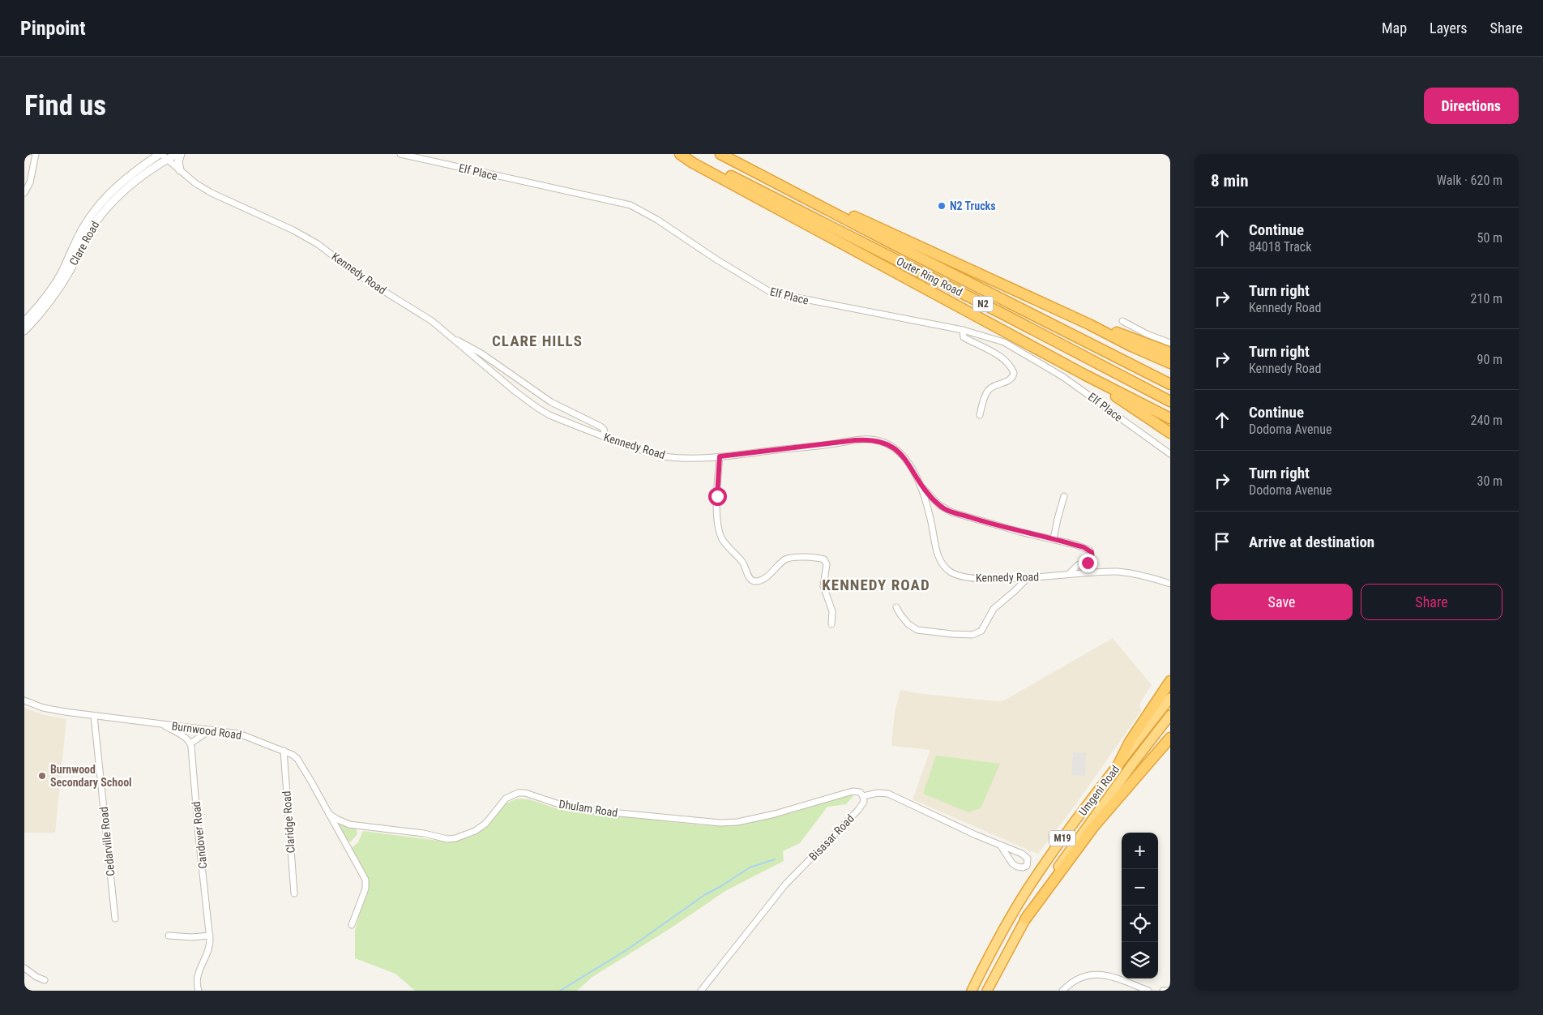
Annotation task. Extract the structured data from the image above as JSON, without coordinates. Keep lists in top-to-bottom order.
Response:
{
  "streets": {
    "highway": [
      "Outer Ring Road",
      "N2",
      "Umgeni Road",
      "M19"
    ],
    "street": [
      "Elf Place",
      "Clare Road",
      "Kennedy Road",
      "Burnwood Road",
      "Dhulam Road",
      "Claridge Road",
      "Candover Road",
      "Bisasar Road",
      "Cedarville Road"
    ]
  },
  "crossings": [
    ["Clare Road", "Kennedy Road"],
    ["Burnwood Road", "Dhulam Road"],
    ["Burnwood Road", "Claridge Road"],
    ["Burnwood Road", "Cedarville Road"],
    ["Dhulam Road", "Bisasar Road"]
  ],
  "districts": ["CLARE HILLS", "KENNEDY ROAD"],
  "places": ["N2 Trucks", "Burnwood Secondary School"],
  "page": {
    "header": "Pinpoint",
    "nav": ["Map", "Layers", "Share"],
    "buttons": [
      "Directions",
      ["Save", "Share"]
    ],
    "title": "Find us",
    "heading": ["8 min", "Walk · 620 m"],
    "list": [
      ["Continue", "84018 Track", "50 m"],
      ["Turn right", "Kennedy Road", "210 m"],
      ["Turn right", "Kennedy Road", "90 m"],
      ["Continue", "Dodoma Avenue", "240 m"],
      ["Turn right", "Dodoma Avenue", "30 m"],
      "Arrive at destination"
    ],
    "map_buttons": ["+", "−"]
  }
}
